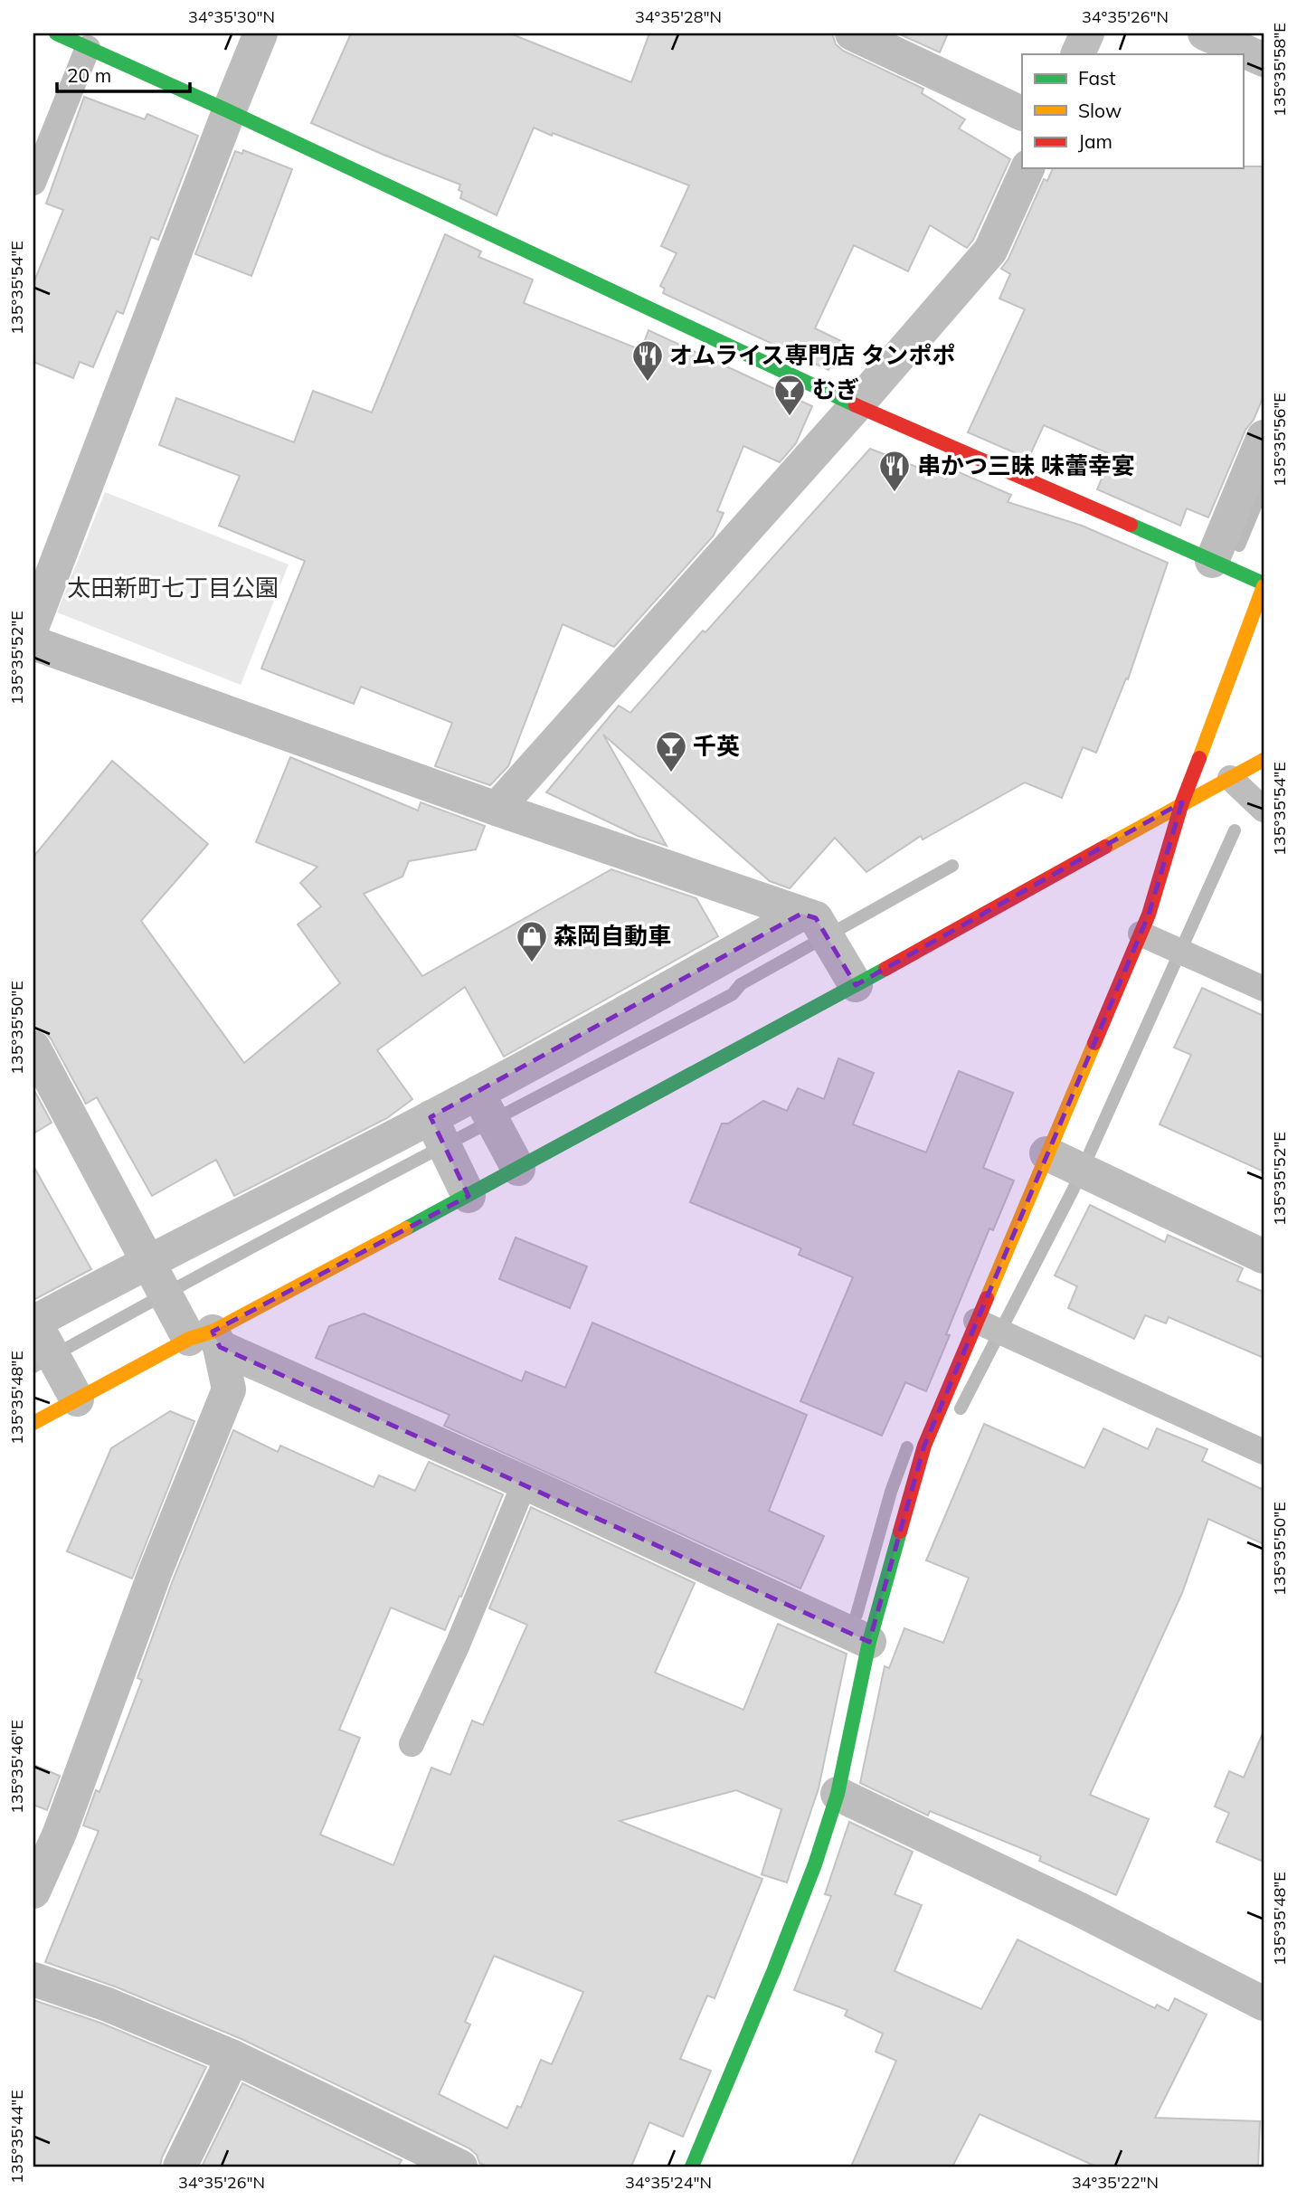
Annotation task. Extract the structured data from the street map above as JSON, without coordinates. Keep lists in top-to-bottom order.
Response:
{
  "parks": ["太田新町七丁目公園"],
  "places": {
    "restaurant": ["オムライス専門店 タンポポ", "串かつ三昧 味蕾幸宴"],
    "bar": ["むぎ", "千英"],
    "shop": ["森岡自動車"]
  },
  "legend": ["Fast", "Slow", "Jam"],
  "scale_bar": "20 m",
  "coordinates": [
    "34°35'30\"N",
    "34°35'28\"N",
    "34°35'26\"N",
    "135°35'58\"E",
    "135°35'54\"E",
    "135°35'56\"E",
    "135°35'52\"E",
    "135°35'50\"E",
    "135°35'48\"E",
    "135°35'46\"E",
    "135°35'44\"E",
    "34°35'24\"N",
    "34°35'22\"N"
  ]
}
